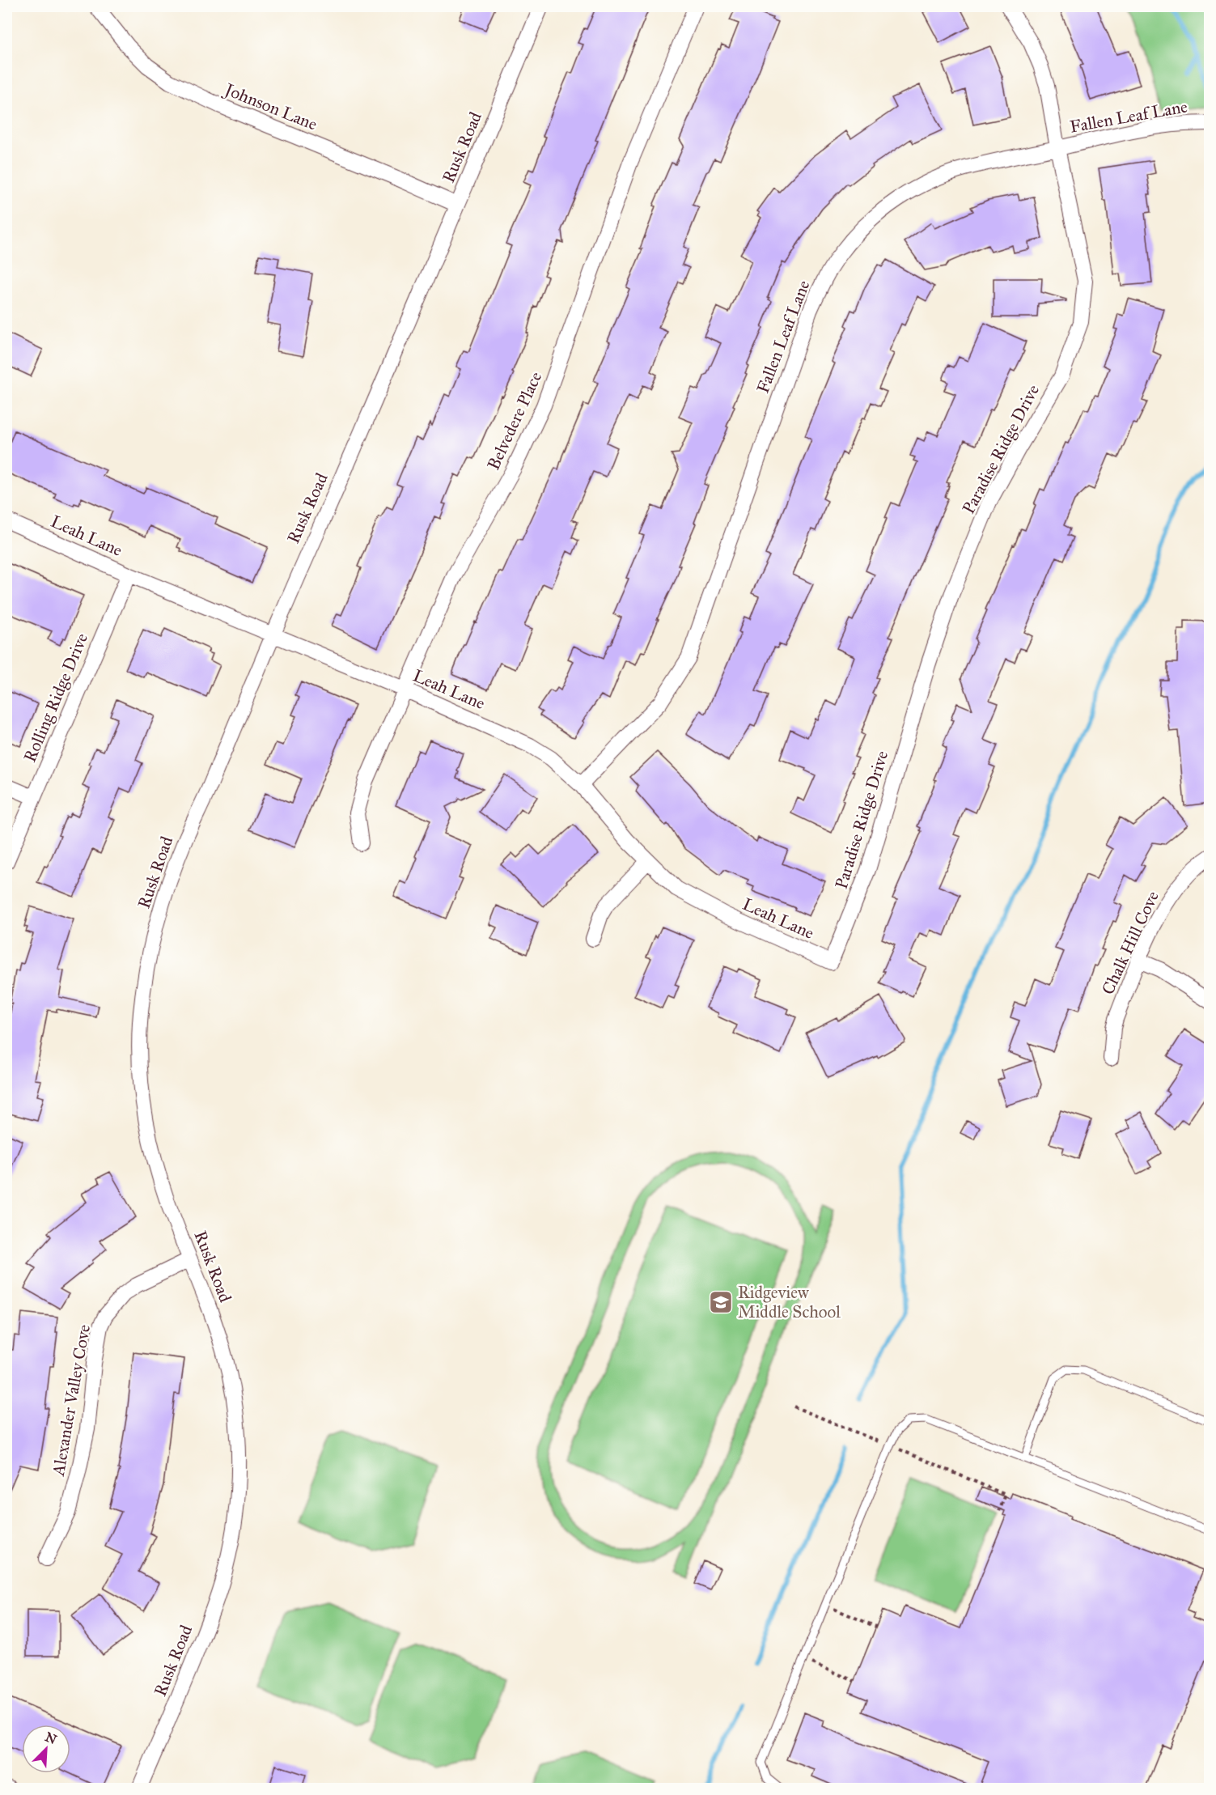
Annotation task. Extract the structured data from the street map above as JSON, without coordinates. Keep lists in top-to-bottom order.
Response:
{
  "streets": {
    "street": [
      "Johnson Lane",
      "Fallen Leaf Lane",
      "Rusk Road",
      "Belvedere Place",
      "Paradise Ridge Drive",
      "Leah Lane",
      "Rolling Ridge Drive",
      "Chalk Hill Cove",
      "Alexander Valley Cove"
    ]
  },
  "crossings": [
    ["Johnson Lane", "Rusk Road"],
    ["Fallen Leaf Lane", "Paradise Ridge Drive"],
    ["Fallen Leaf Lane", "Leah Lane"],
    ["Rusk Road", "Leah Lane"],
    ["Rusk Road", "Alexander Valley Cove"],
    ["Belvedere Place", "Leah Lane"],
    ["Paradise Ridge Drive", "Leah Lane"],
    ["Leah Lane", "Rolling Ridge Drive"]
  ],
  "places": {
    "school or university": ["Ridgeview Middle School"]
  },
  "north": "top right"
}
